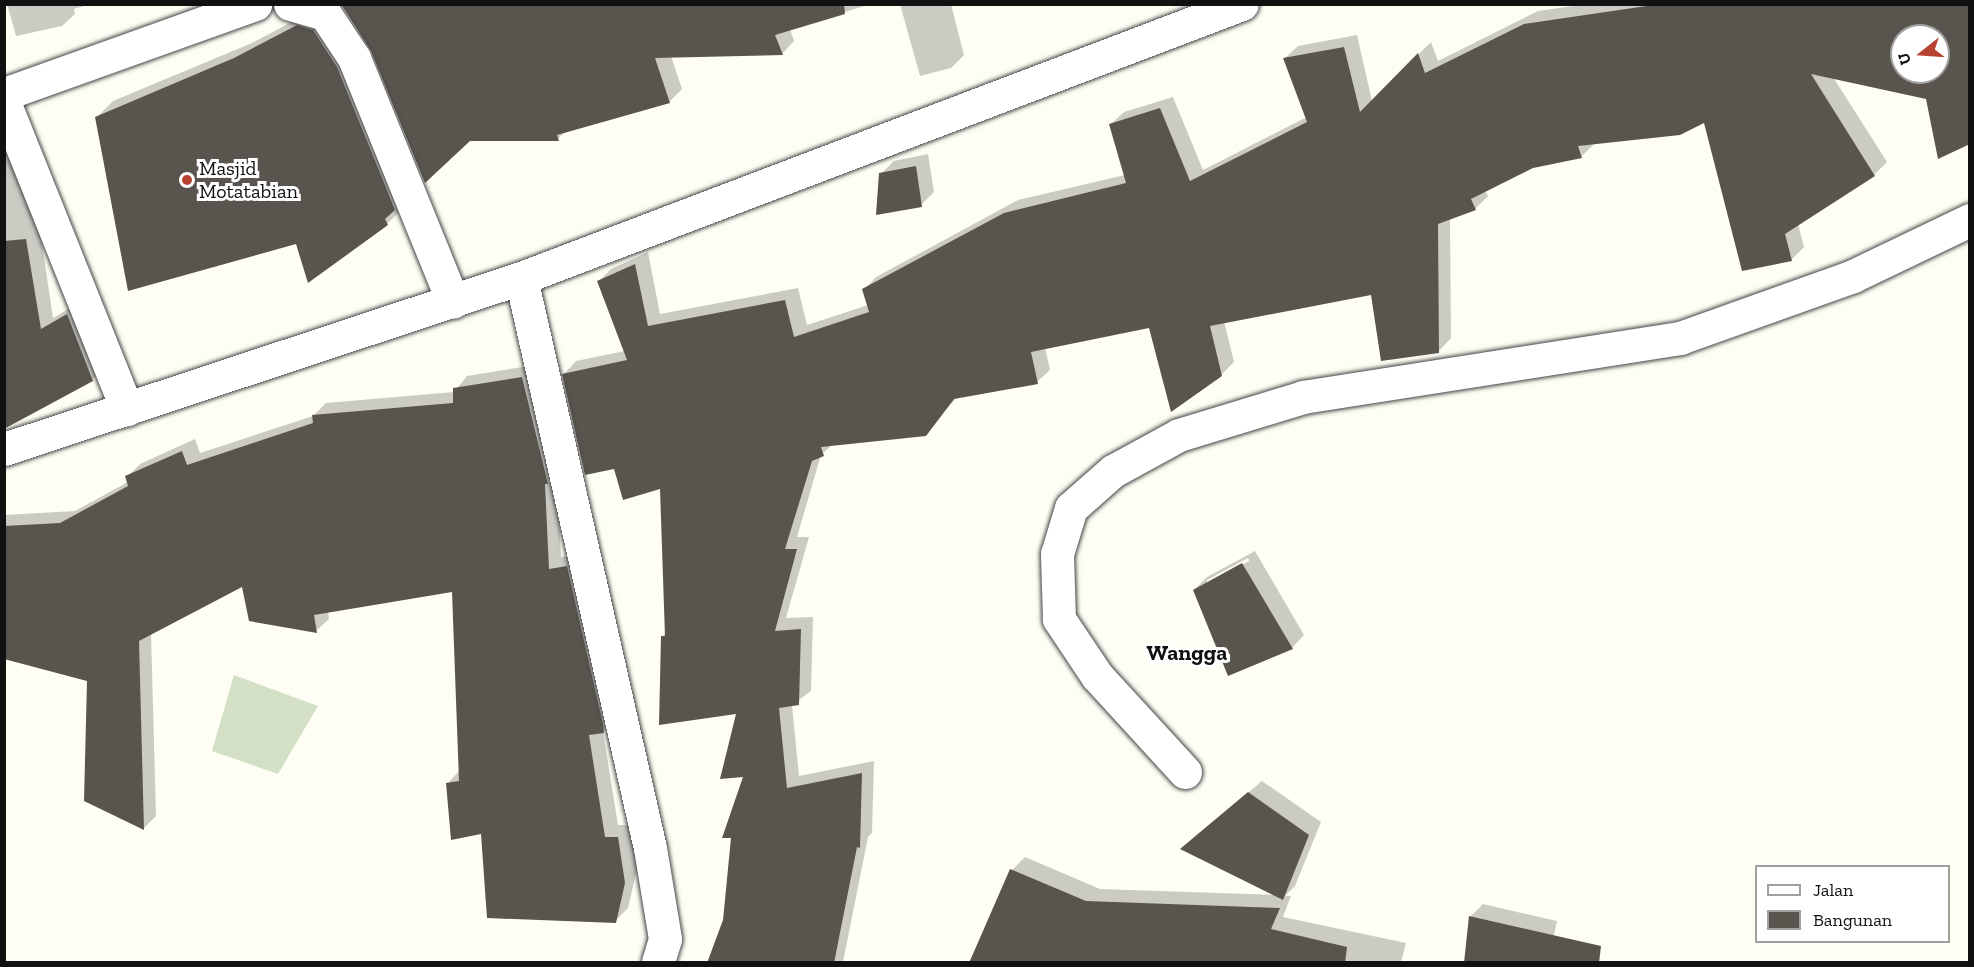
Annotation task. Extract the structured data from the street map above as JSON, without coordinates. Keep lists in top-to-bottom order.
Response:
{
  "districts": ["Wangga"],
  "places": ["Masjid Motatabian"],
  "legend": ["Jalan", "Bangunan"],
  "north": "left"
}
